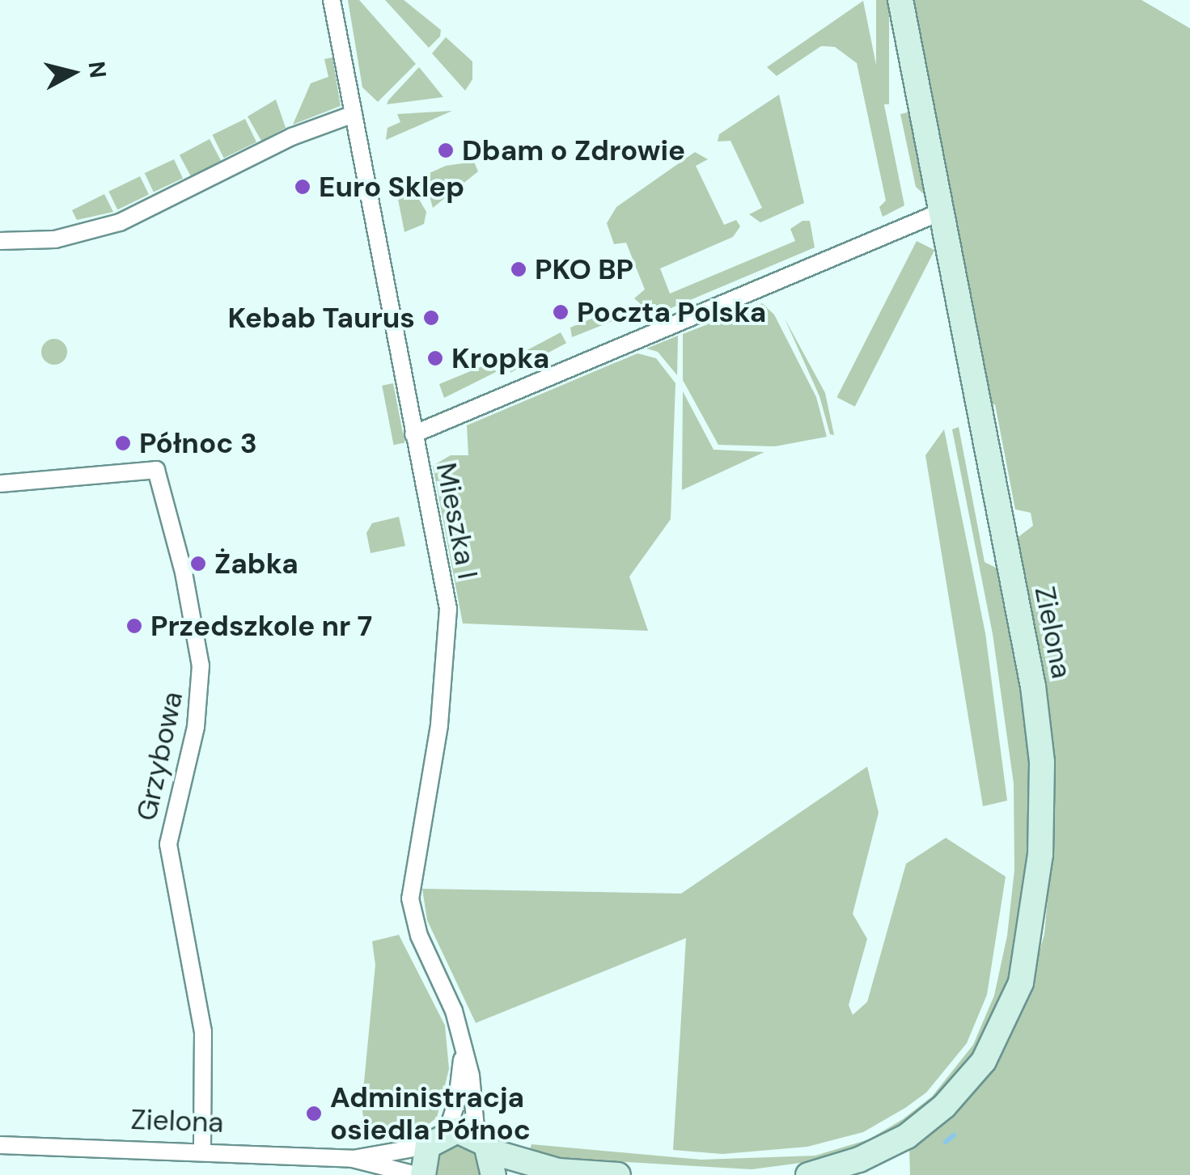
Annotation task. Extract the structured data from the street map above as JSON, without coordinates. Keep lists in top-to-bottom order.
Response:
{
  "streets": {
    "main road": ["Zielona"],
    "street": ["Mieszka I", "Grzybowa"]
  },
  "crossings": [
    ["Mieszka I", "Zielona"],
    ["Zielona", "Grzybowa"]
  ],
  "places": [
    "Dbam o Zdrowie",
    "Euro Sklep",
    "PKO BP",
    "Poczta Polska",
    "Kebab Taurus",
    "Kropka",
    "Północ 3",
    "Żabka",
    "Przedszkole nr 7",
    "Administracja osiedla Północ"
  ],
  "north": "right"
}
